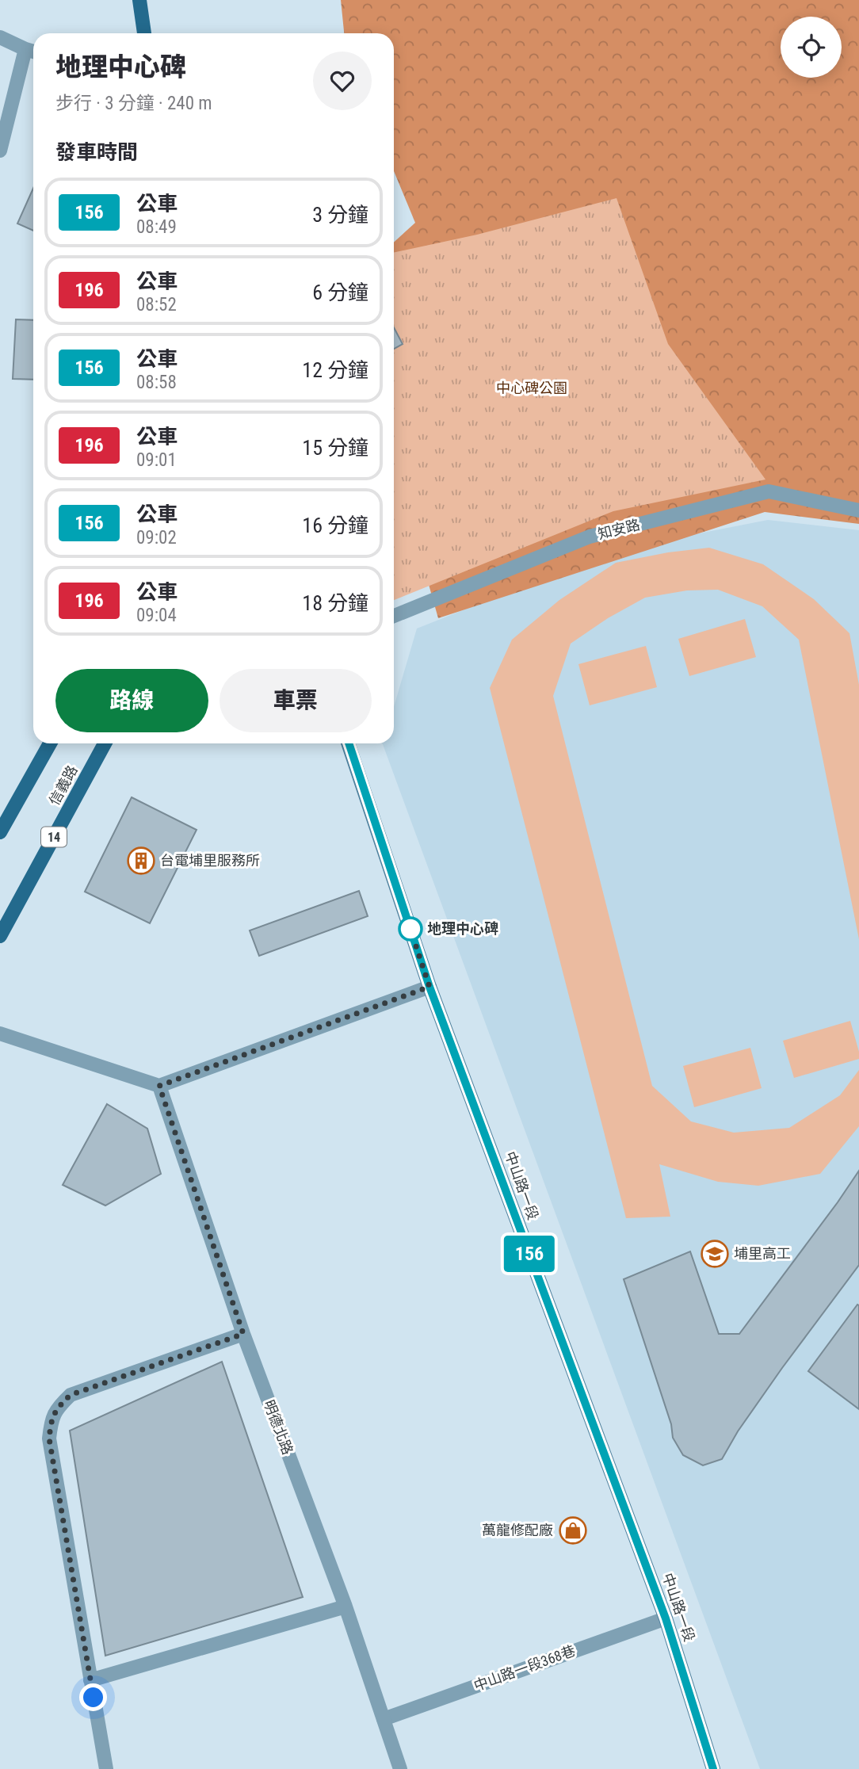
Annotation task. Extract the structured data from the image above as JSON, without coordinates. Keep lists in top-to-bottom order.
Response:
{
  "streets": {
    "main road": ["信義路", "14"],
    "street": [
      "知安路",
      "中山路一段",
      "明德北路",
      "中山路一段368巷"
    ]
  },
  "crossings": [
    ["中山路一段", "中山路一段368巷"],
    ["明德北路", "中山路一段368巷"]
  ],
  "parks": ["中心碑公園"],
  "places": {
    "building": ["台電埔里服務所"],
    "other": ["地理中心碑"],
    "school or university": ["埔里高工"],
    "shop": ["萬龍修配廠"]
  },
  "lines": ["bus line 156"],
  "page": {
    "on_map": "156",
    "heading": [
      ["地理中心碑", "步行 · 3 分鐘 · 240 m"],
      "發車時間"
    ],
    "list": [
      {
        "mark": "156",
        "name": "公車",
        "note": "08:49",
        "value": "3 分鐘"
      },
      {
        "mark": "196",
        "name": "公車",
        "note": "08:52",
        "value": "6 分鐘"
      },
      {
        "mark": "156",
        "name": "公車",
        "note": "08:58",
        "value": "12 分鐘"
      },
      {
        "mark": "196",
        "name": "公車",
        "note": "09:01",
        "value": "15 分鐘"
      },
      {
        "mark": "156",
        "name": "公車",
        "note": "09:02",
        "value": "16 分鐘"
      },
      {
        "mark": "196",
        "name": "公車",
        "note": "09:04",
        "value": "18 分鐘"
      }
    ],
    "buttons": ["路線", "車票"]
  }
}
